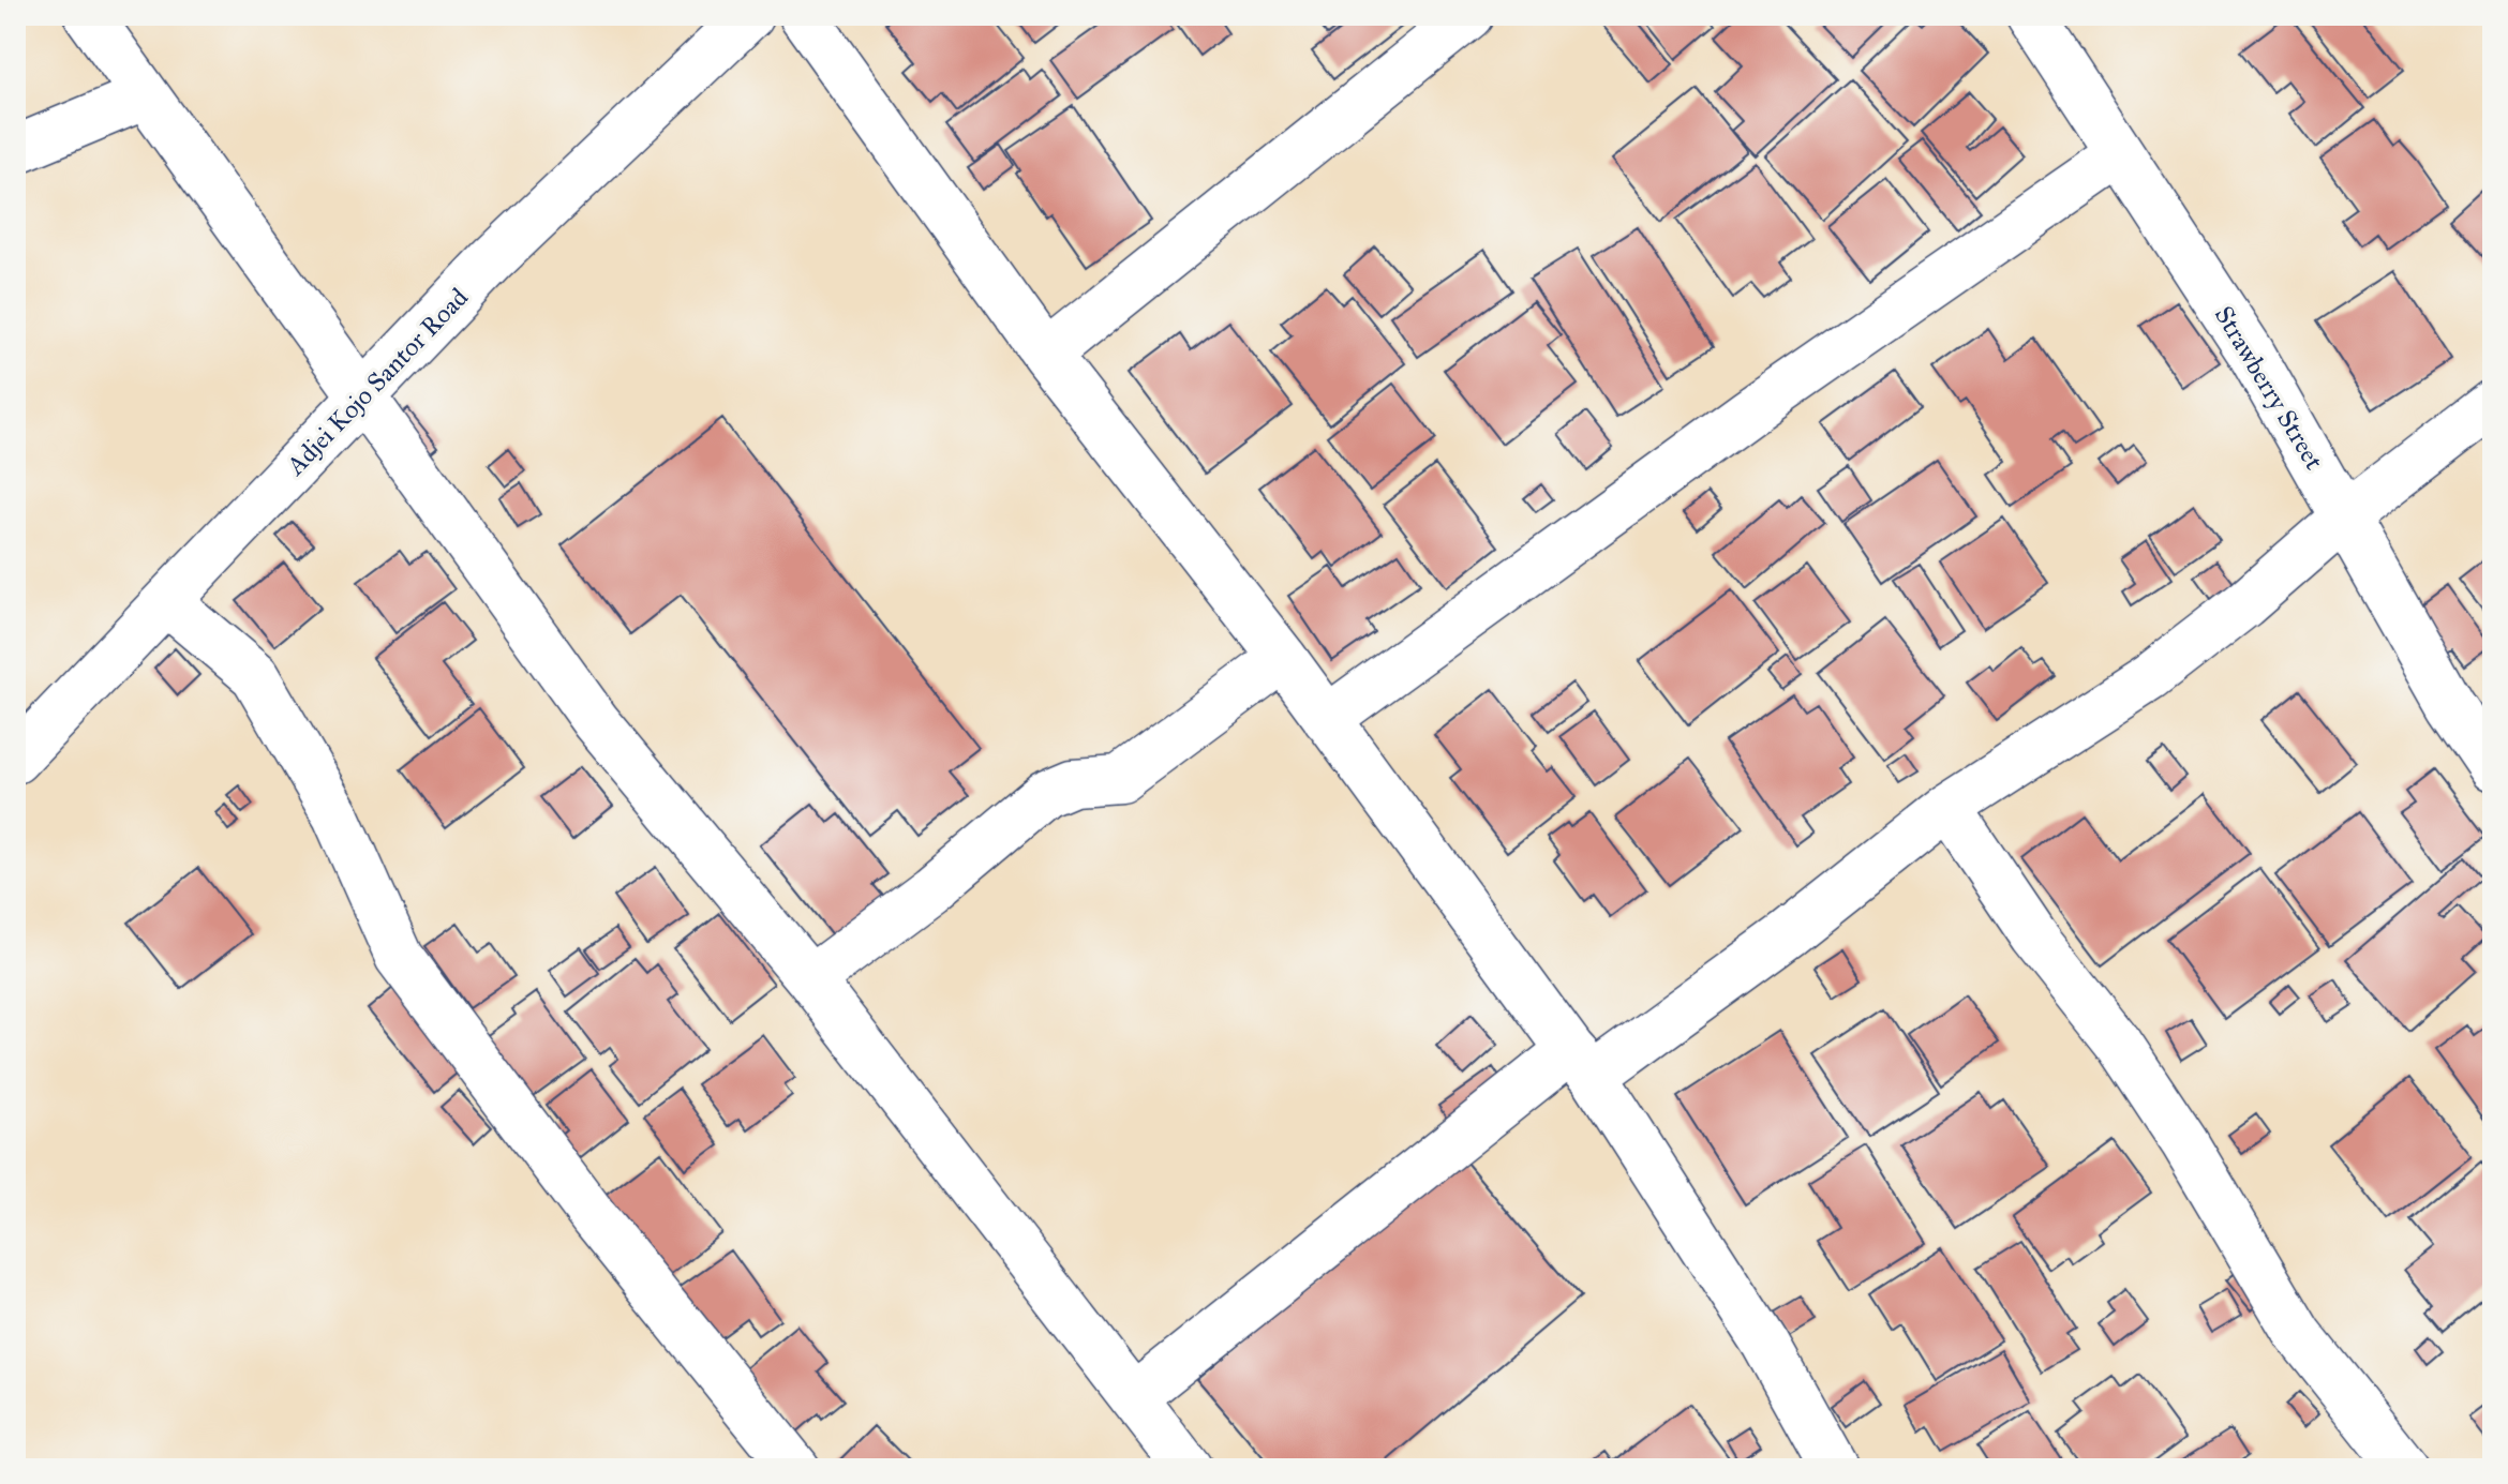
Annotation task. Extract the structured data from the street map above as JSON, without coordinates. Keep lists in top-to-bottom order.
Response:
{
  "streets": {
    "street": ["Adjei Kojo Santor Road", "Strawberry Street"]
  }
}
